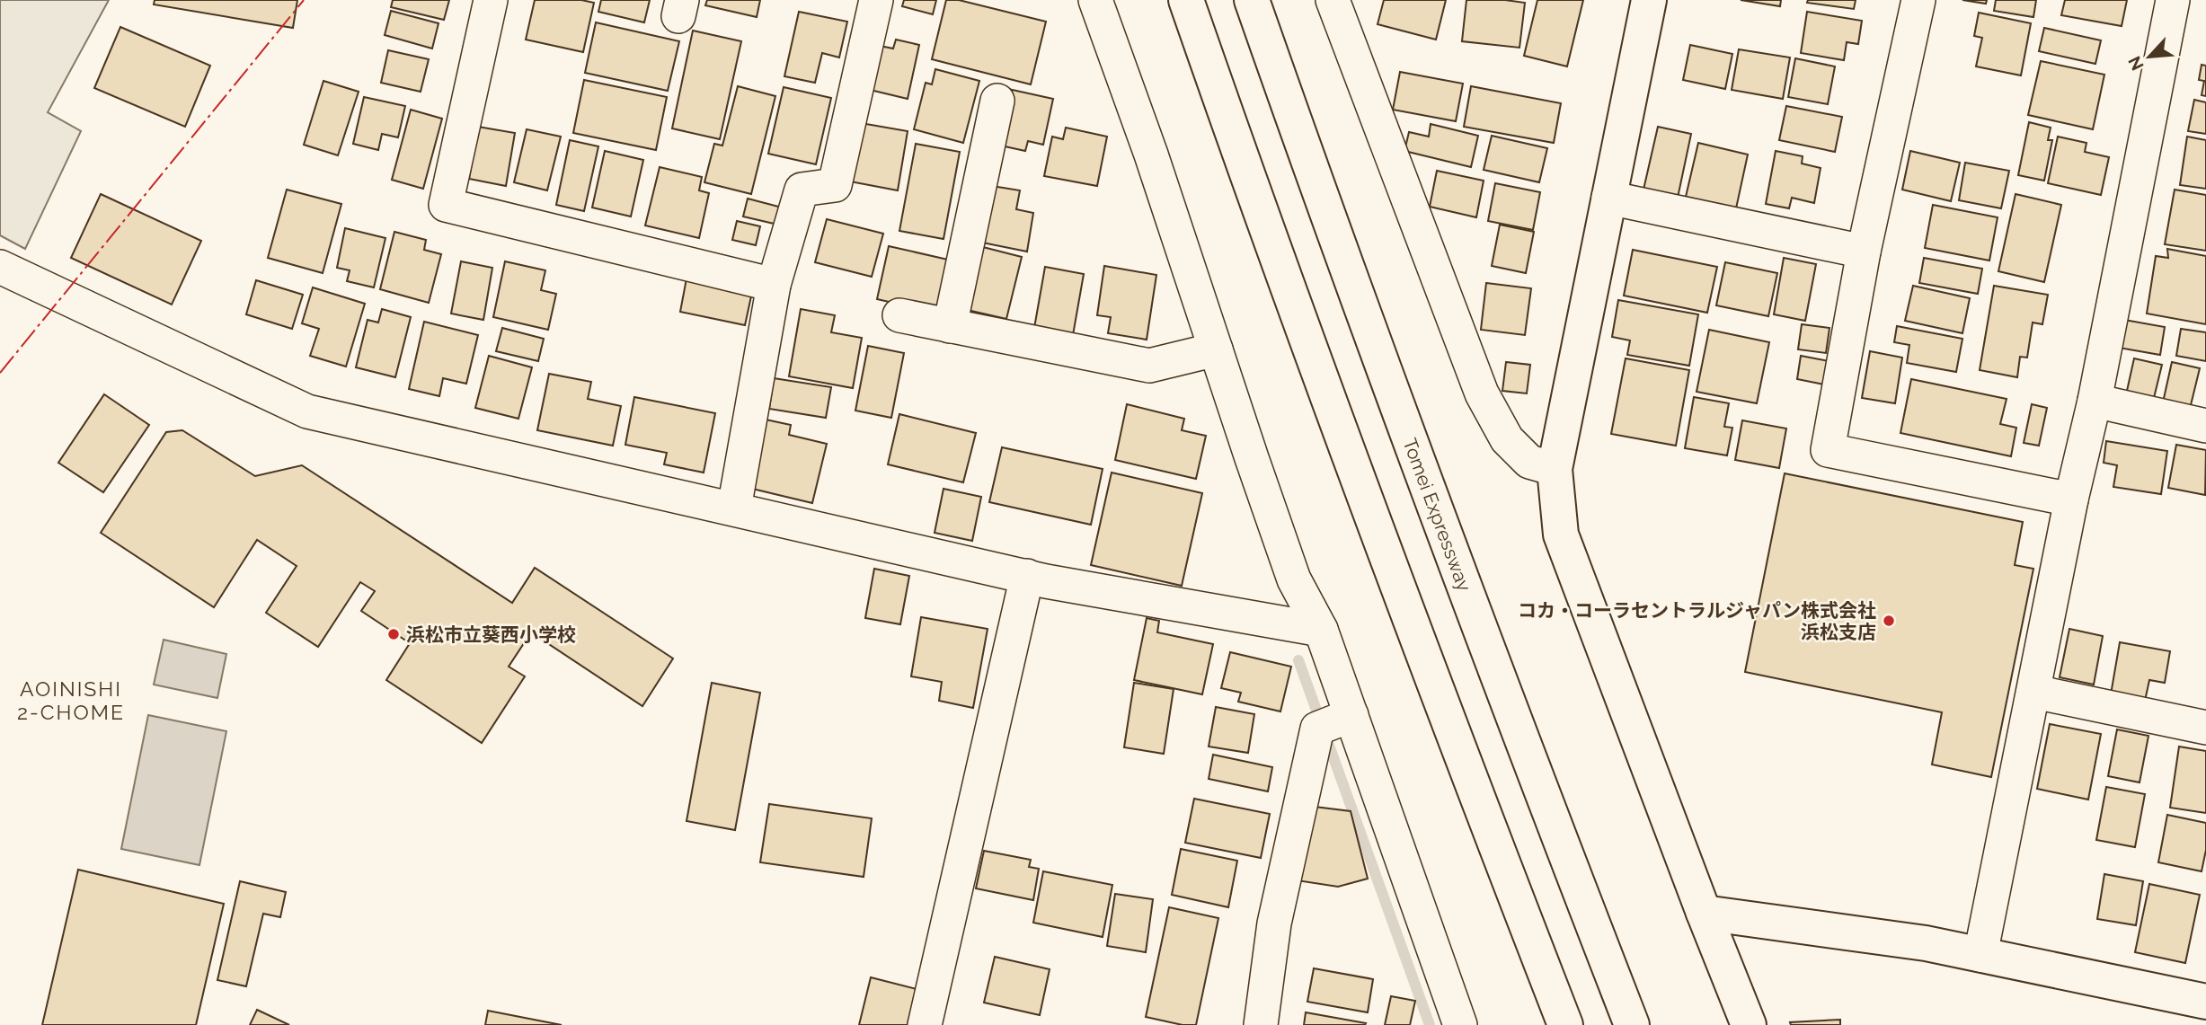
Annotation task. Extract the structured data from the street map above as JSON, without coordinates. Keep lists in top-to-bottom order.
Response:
{
  "streets": {
    "main road": ["Tomei Expressway"]
  },
  "districts": ["AOINISHI 2-CHOME"],
  "places": ["コカ・コーラセントラルジャパン株式会社 浜松支店", "浜松市立葵西小学校"],
  "north": "bottom left"
}
